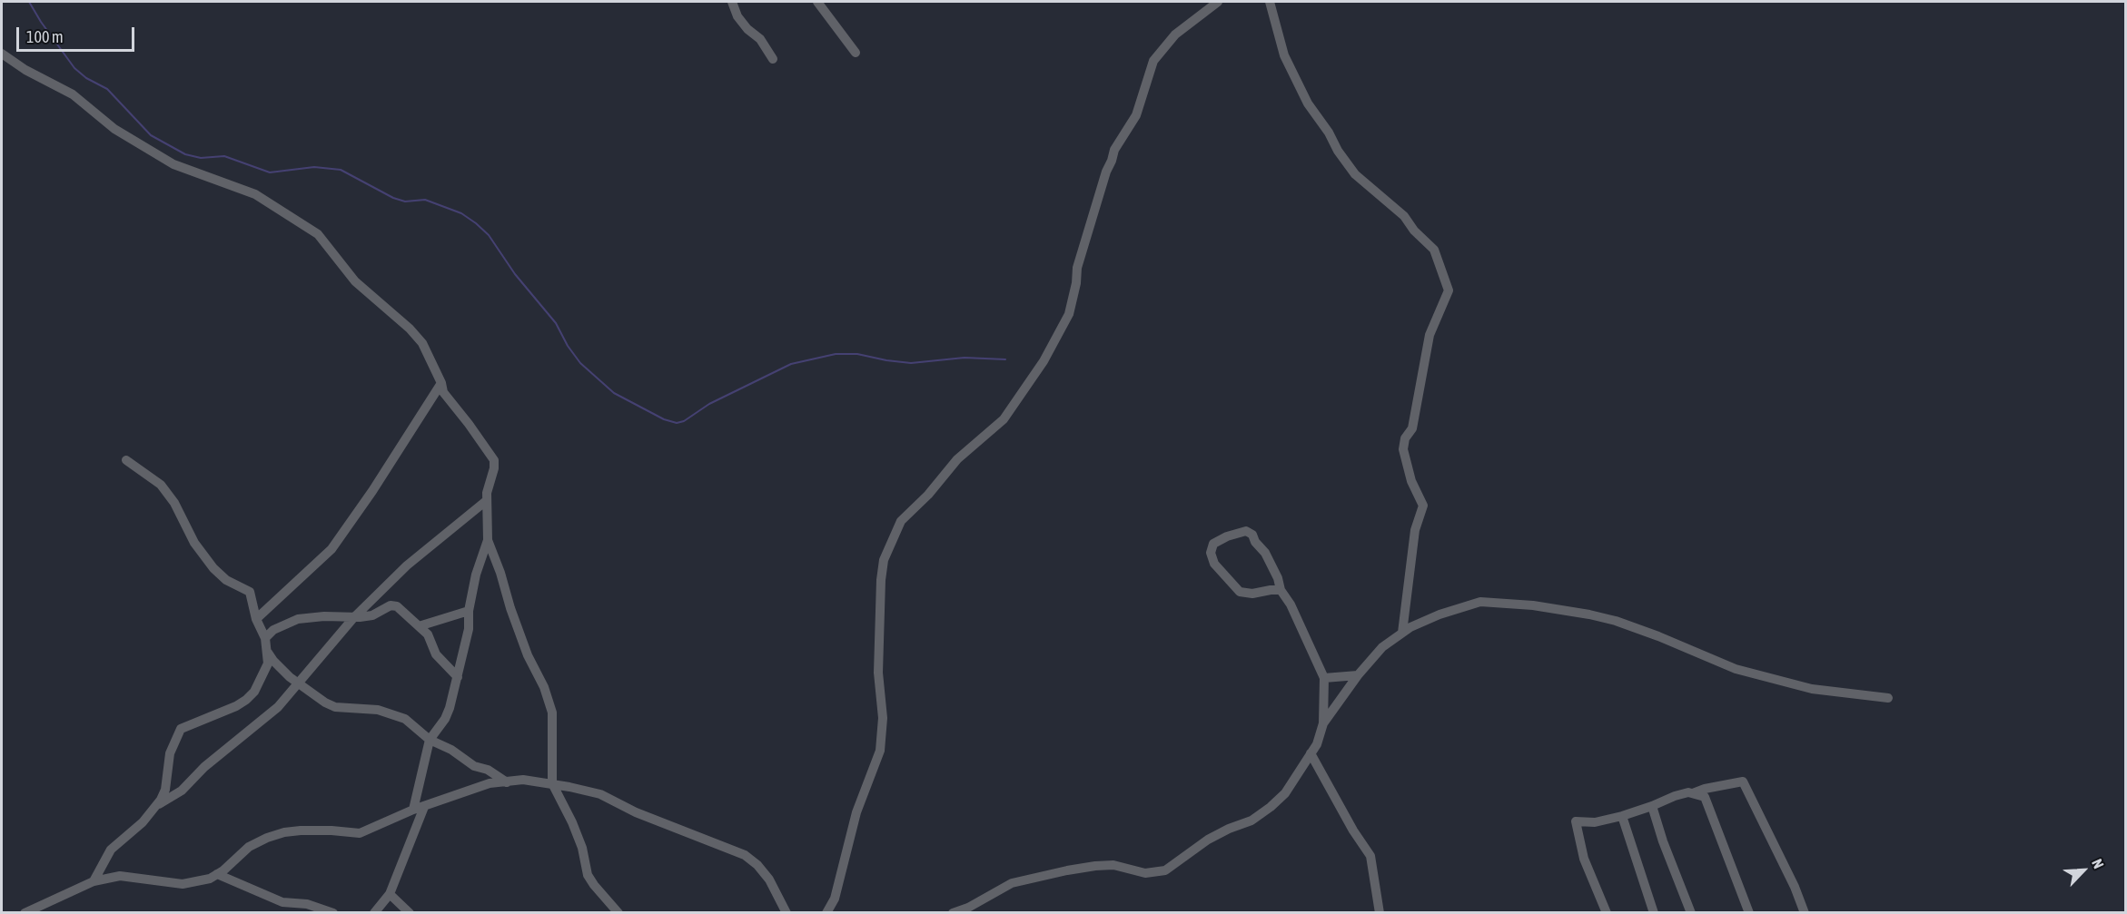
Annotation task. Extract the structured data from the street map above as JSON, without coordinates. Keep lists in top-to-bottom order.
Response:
{
  "scale_bar": "100 m",
  "north": "top right"
}
